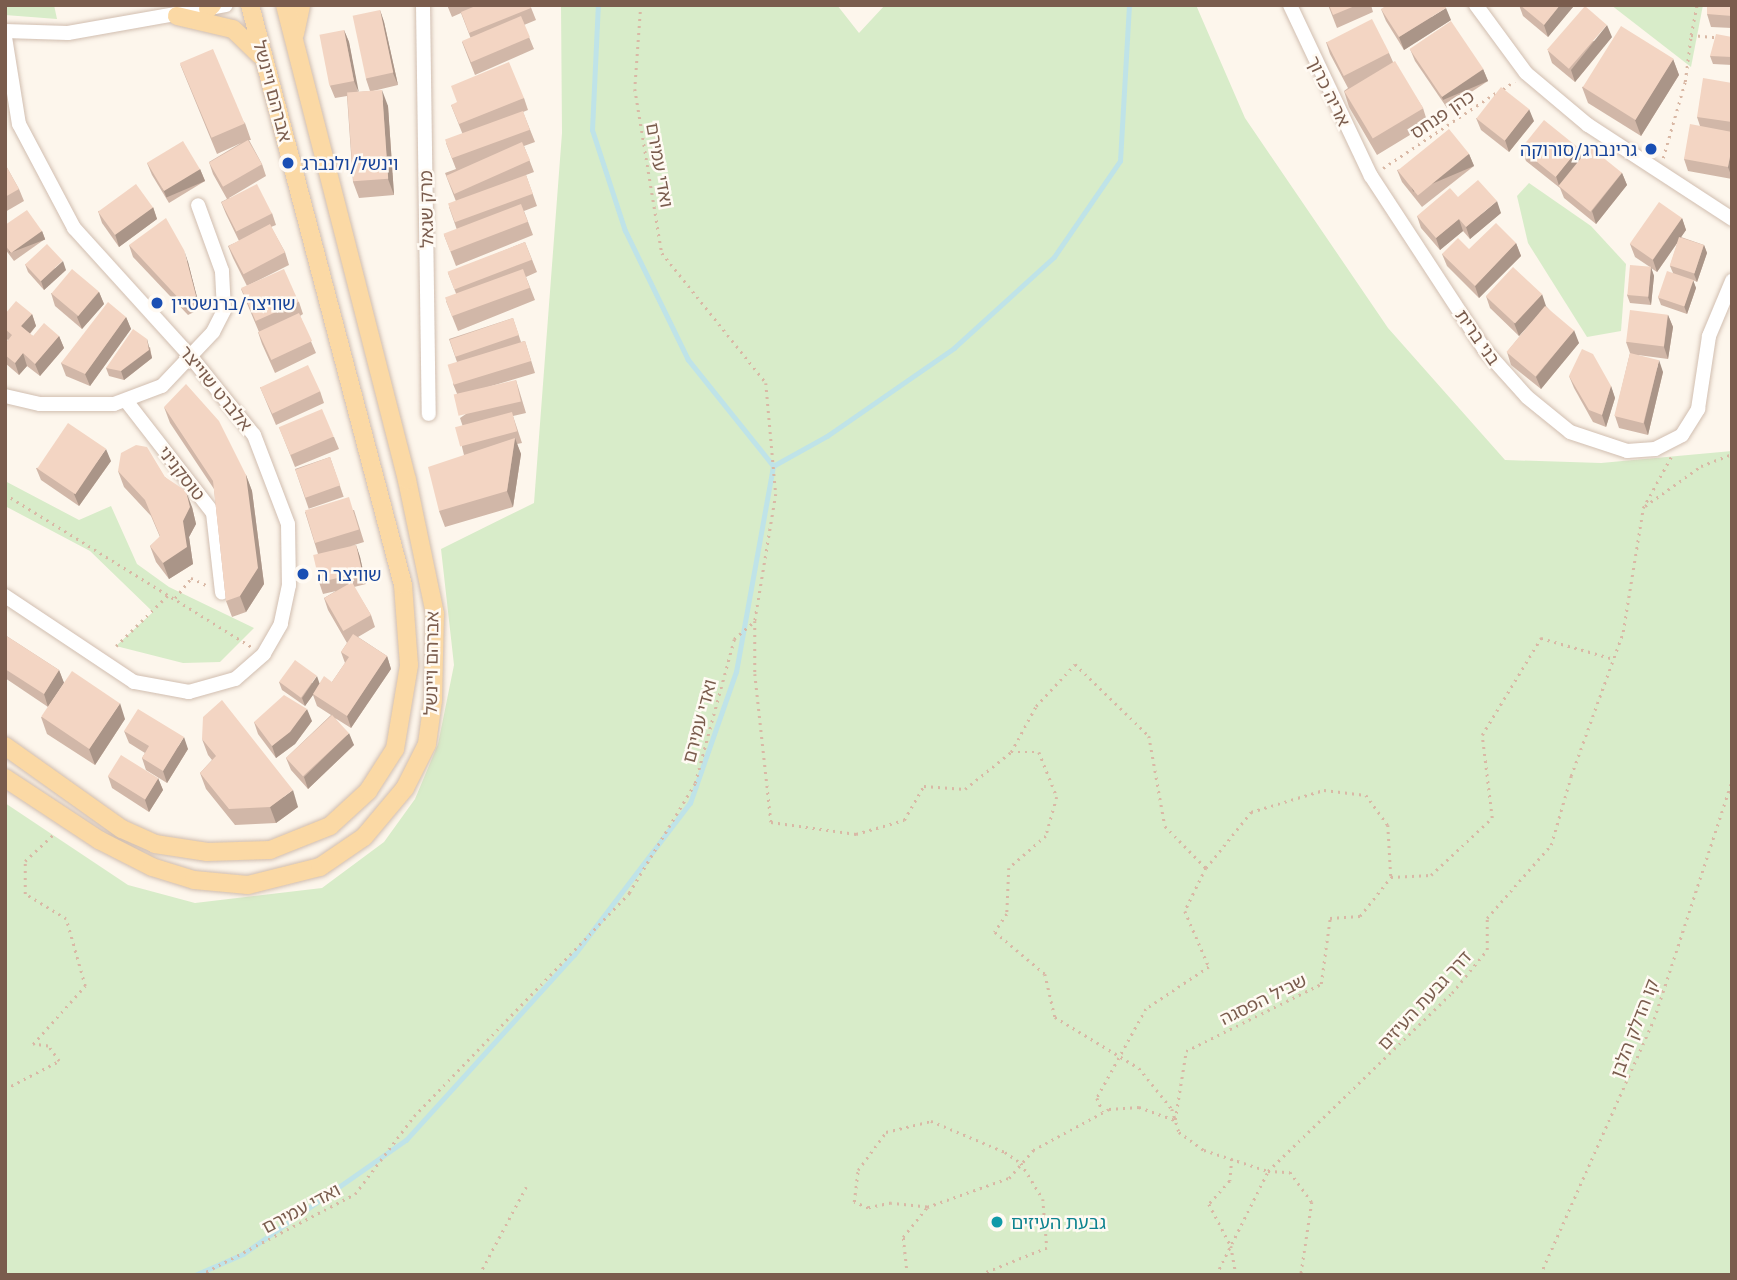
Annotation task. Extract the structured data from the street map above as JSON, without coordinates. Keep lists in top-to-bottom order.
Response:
{
  "streets": {
    "main road": ["אברהם ויינשל"],
    "street": [
      "אריה כרוך",
      "מרק שגאל",
      "בני ברית",
      "אלברט שוייצר",
      "טוסקניני"
    ],
    "path": [
      "כהן פנחס",
      "ואדי עמירם",
      "שביל הפסגה",
      "דרך גבעת העיזים",
      "קו הדלק הלבן"
    ]
  },
  "crossings": [
    ["אריה כרוך", "כהן פנחס"],
    ["אריה כרוך", "בני ברית"],
    ["כהן פנחס", "בני ברית"],
    ["בני ברית", "דרך גבעת העיזים"]
  ],
  "places": [
    "גרינברג/סורוקה",
    "וינשל/ולנברג",
    "שוויצר/ברנשטיין",
    "שוויצר ה",
    "גבעת העיזים"
  ]
}
